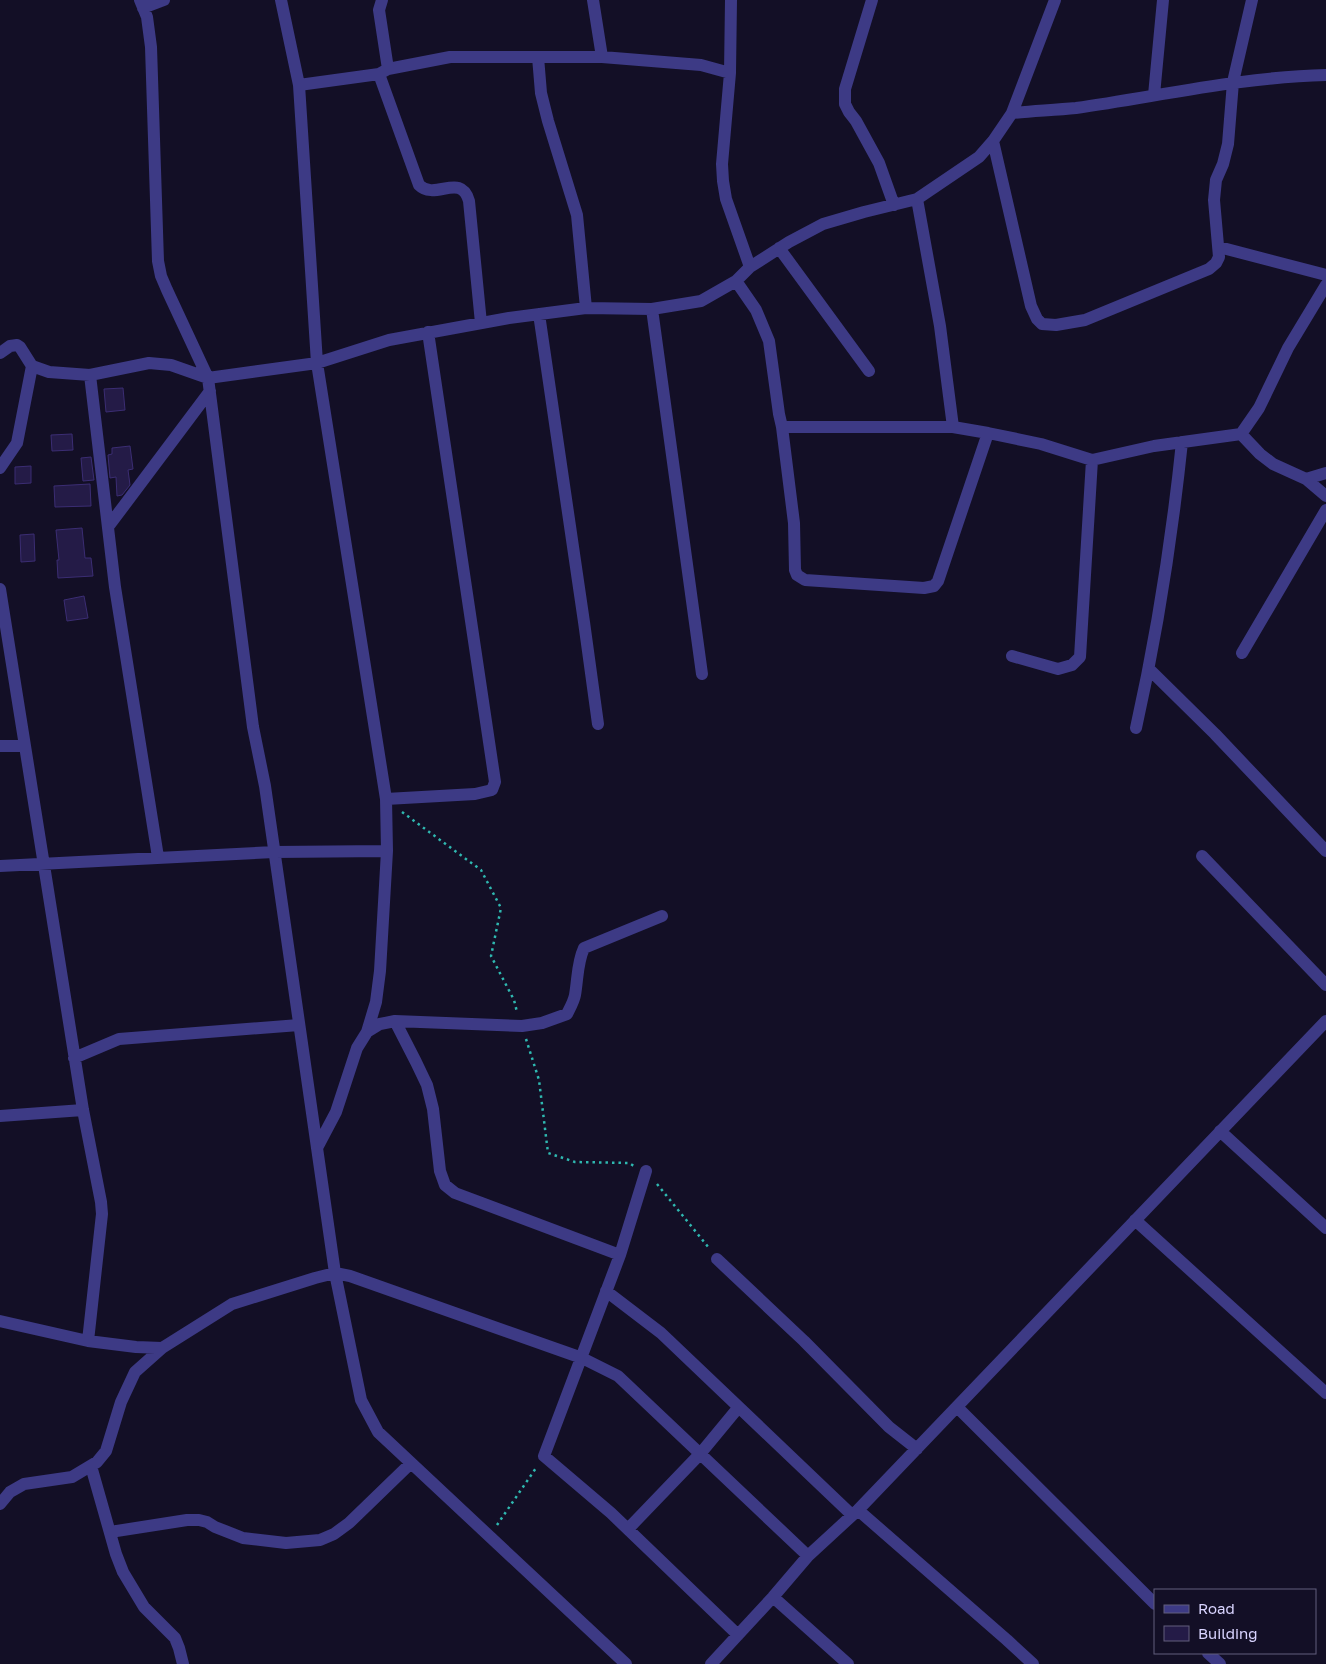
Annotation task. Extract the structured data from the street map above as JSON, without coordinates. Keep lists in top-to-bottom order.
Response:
{
  "legend": ["Road", "Building"]
}
